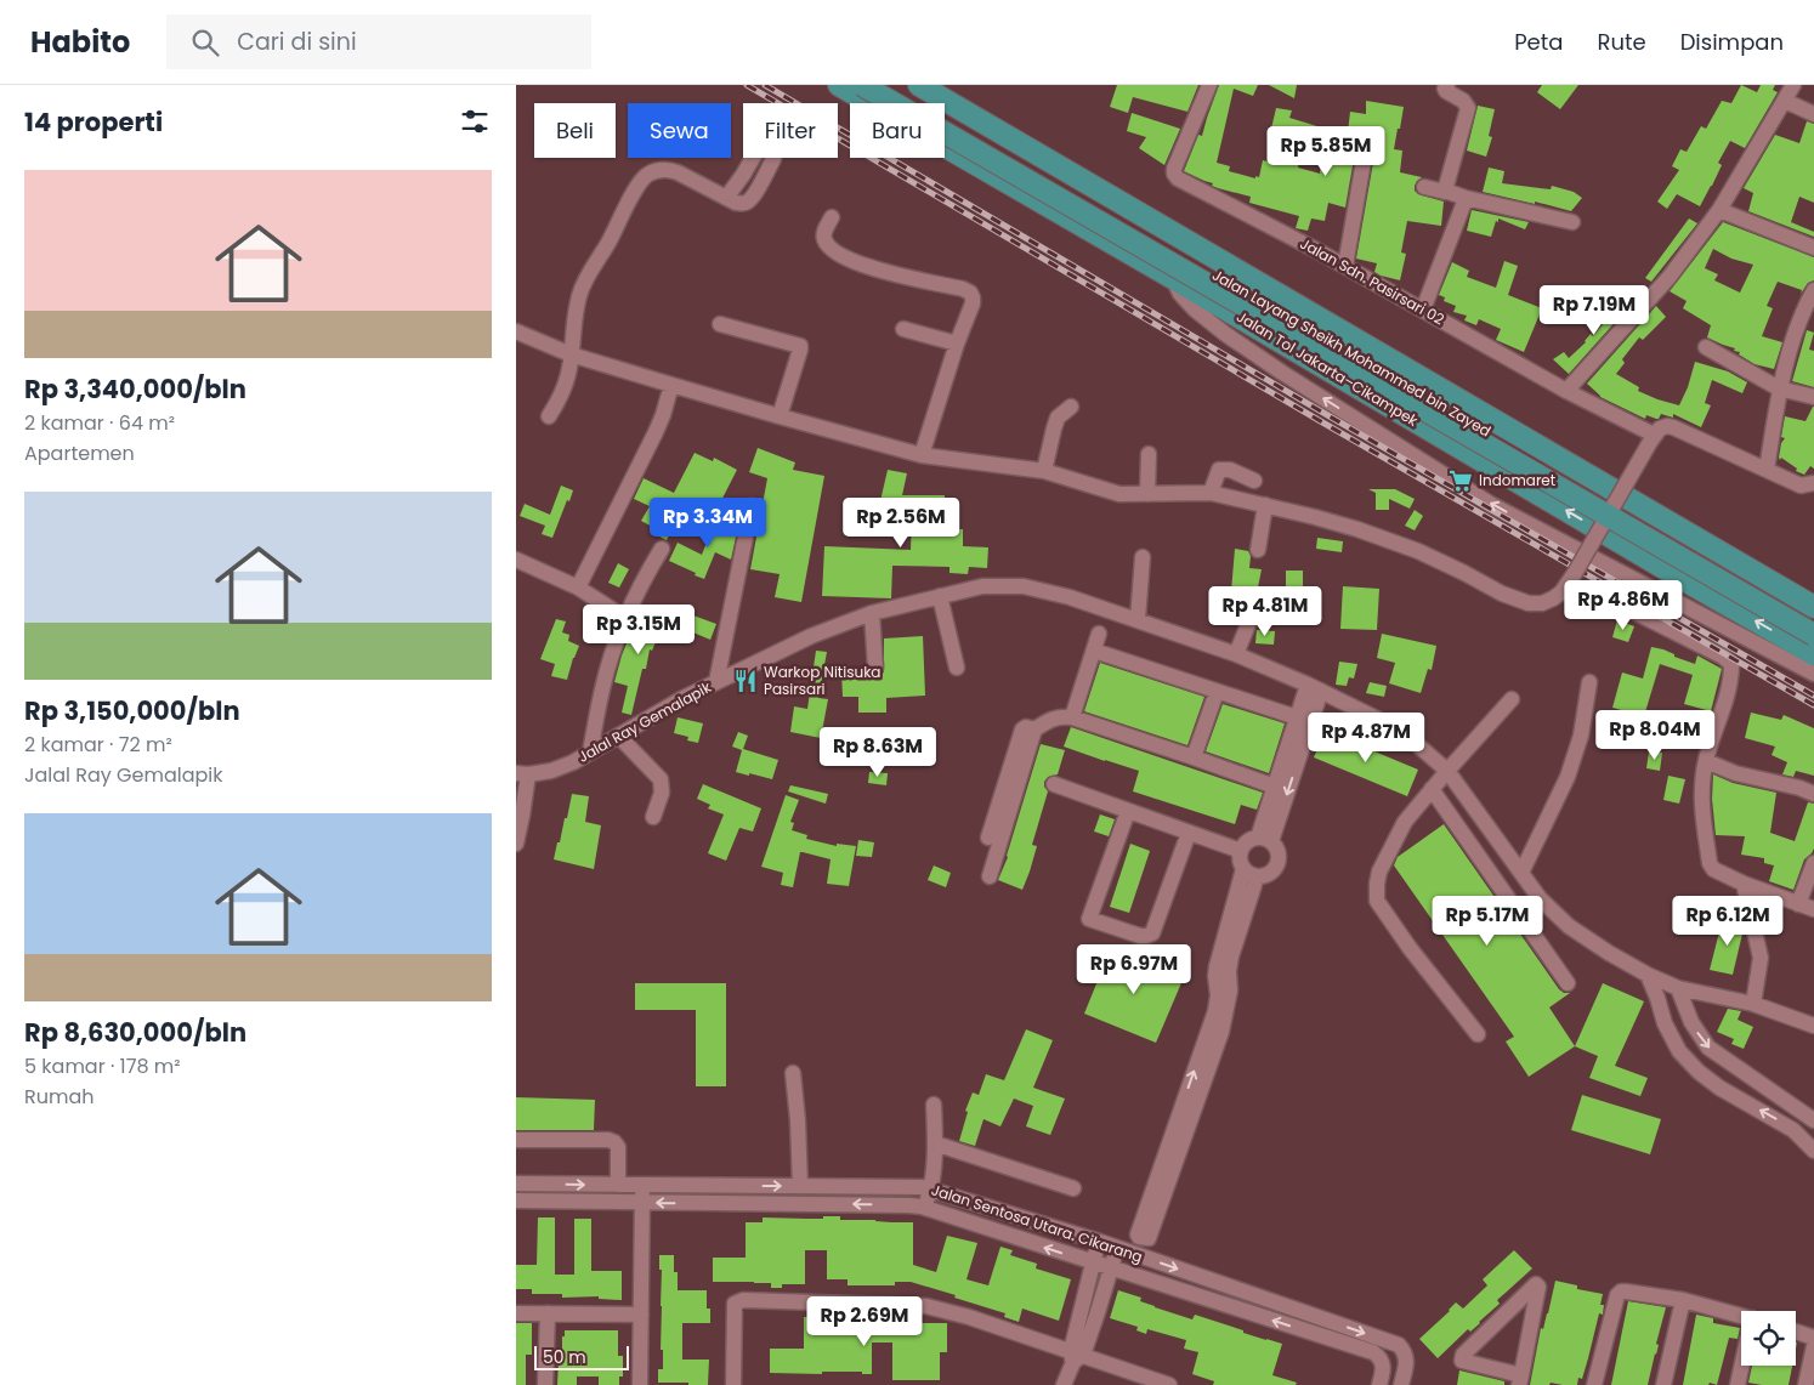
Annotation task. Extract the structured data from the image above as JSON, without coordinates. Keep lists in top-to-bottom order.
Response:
{
  "streets": {
    "highway": ["Jalan Layang Sheikh Mohammed bin Zayed", "Jalan Tol Jakarta–Cikampek"],
    "street": ["Jalan Sdn. Pasirsari 02", "Jalal Ray Gemalapik", "Jalan Sentosa Utara. Cikarang"]
  },
  "places": {
    "supermarket": ["Indomaret"],
    "restaurant": ["Warkop Nitisuka Pasirsari"]
  },
  "scale_bar": "50 m",
  "page": {
    "header": "Habito",
    "search": "Cari di sini",
    "nav": ["Peta", "Rute", "Disimpan"],
    "heading": "14 properti",
    "chip": [
      "Beli",
      "Sewa",
      "Filter",
      "Baru"
    ],
    "price": [
      "Rp 5.85M",
      "Rp 7.19M",
      "Rp 3.34M",
      "Rp 2.56M",
      "Rp 4.86M",
      "Rp 4.81M",
      "Rp 3.15M",
      "Rp 8.04M",
      "Rp 4.87M",
      "Rp 8.63M",
      "Rp 5.17M",
      "Rp 6.12M",
      "Rp 6.97M",
      "Rp 2.69M"
    ],
    "list": [
      {
        "name": "Rp 3,340,000/bln",
        "note": "2 kamar · 64 m² · Apartemen"
      },
      {
        "name": "Rp 3,150,000/bln",
        "note": "2 kamar · 72 m² · Jalal Ray Gemalapik"
      },
      {
        "name": "Rp 8,630,000/bln",
        "note": "5 kamar · 178 m² · Rumah"
      }
    ],
    "scale": "50 m"
  }
}
